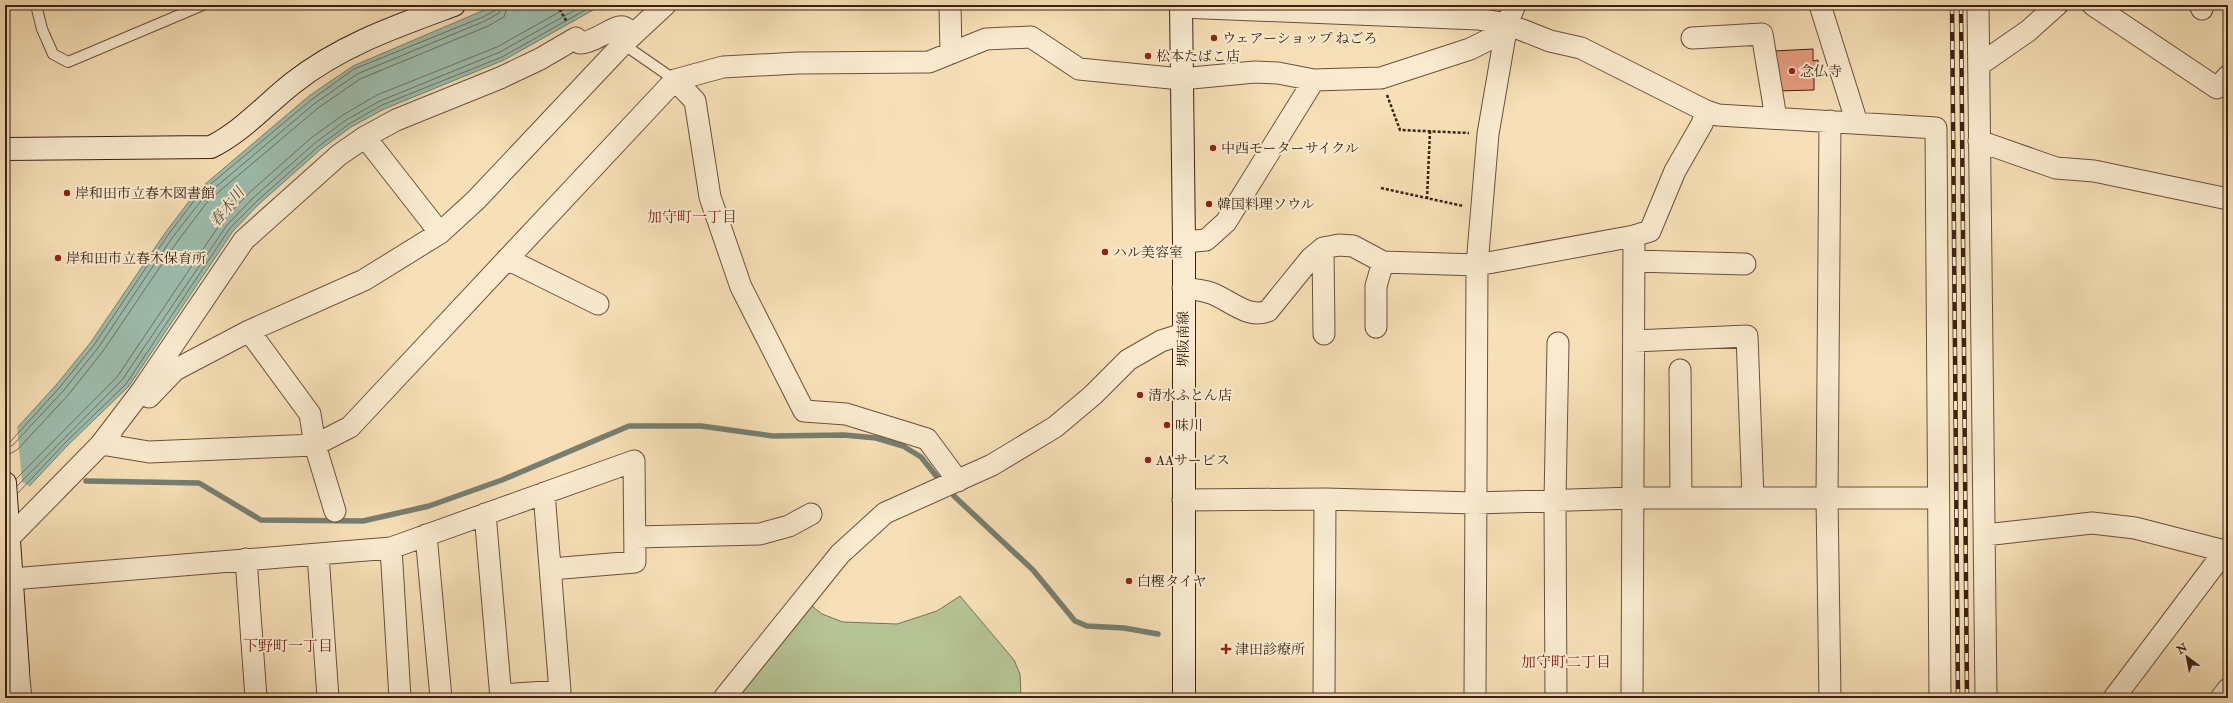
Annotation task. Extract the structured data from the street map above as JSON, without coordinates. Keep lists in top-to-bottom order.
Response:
{
  "streets": {
    "main road": ["堺阪南線"]
  },
  "districts": ["加守町一丁目", "下野町一丁目", "加守町二丁目"],
  "water": ["春木川"],
  "places": {
    "other": [
      "ウェアーショップ ねごろ",
      "松本たばこ店",
      "念仏寺",
      "中西モーターサイクル",
      "岸和田市立春木図書館",
      "韓国料理ソウル",
      "ハル美容室",
      "岸和田市立春木保育所",
      "清水ふとん店",
      "味川",
      "AAサービス",
      "白樫タイヤ"
    ],
    "health": ["津田診療所"]
  },
  "north": "top left"
}
